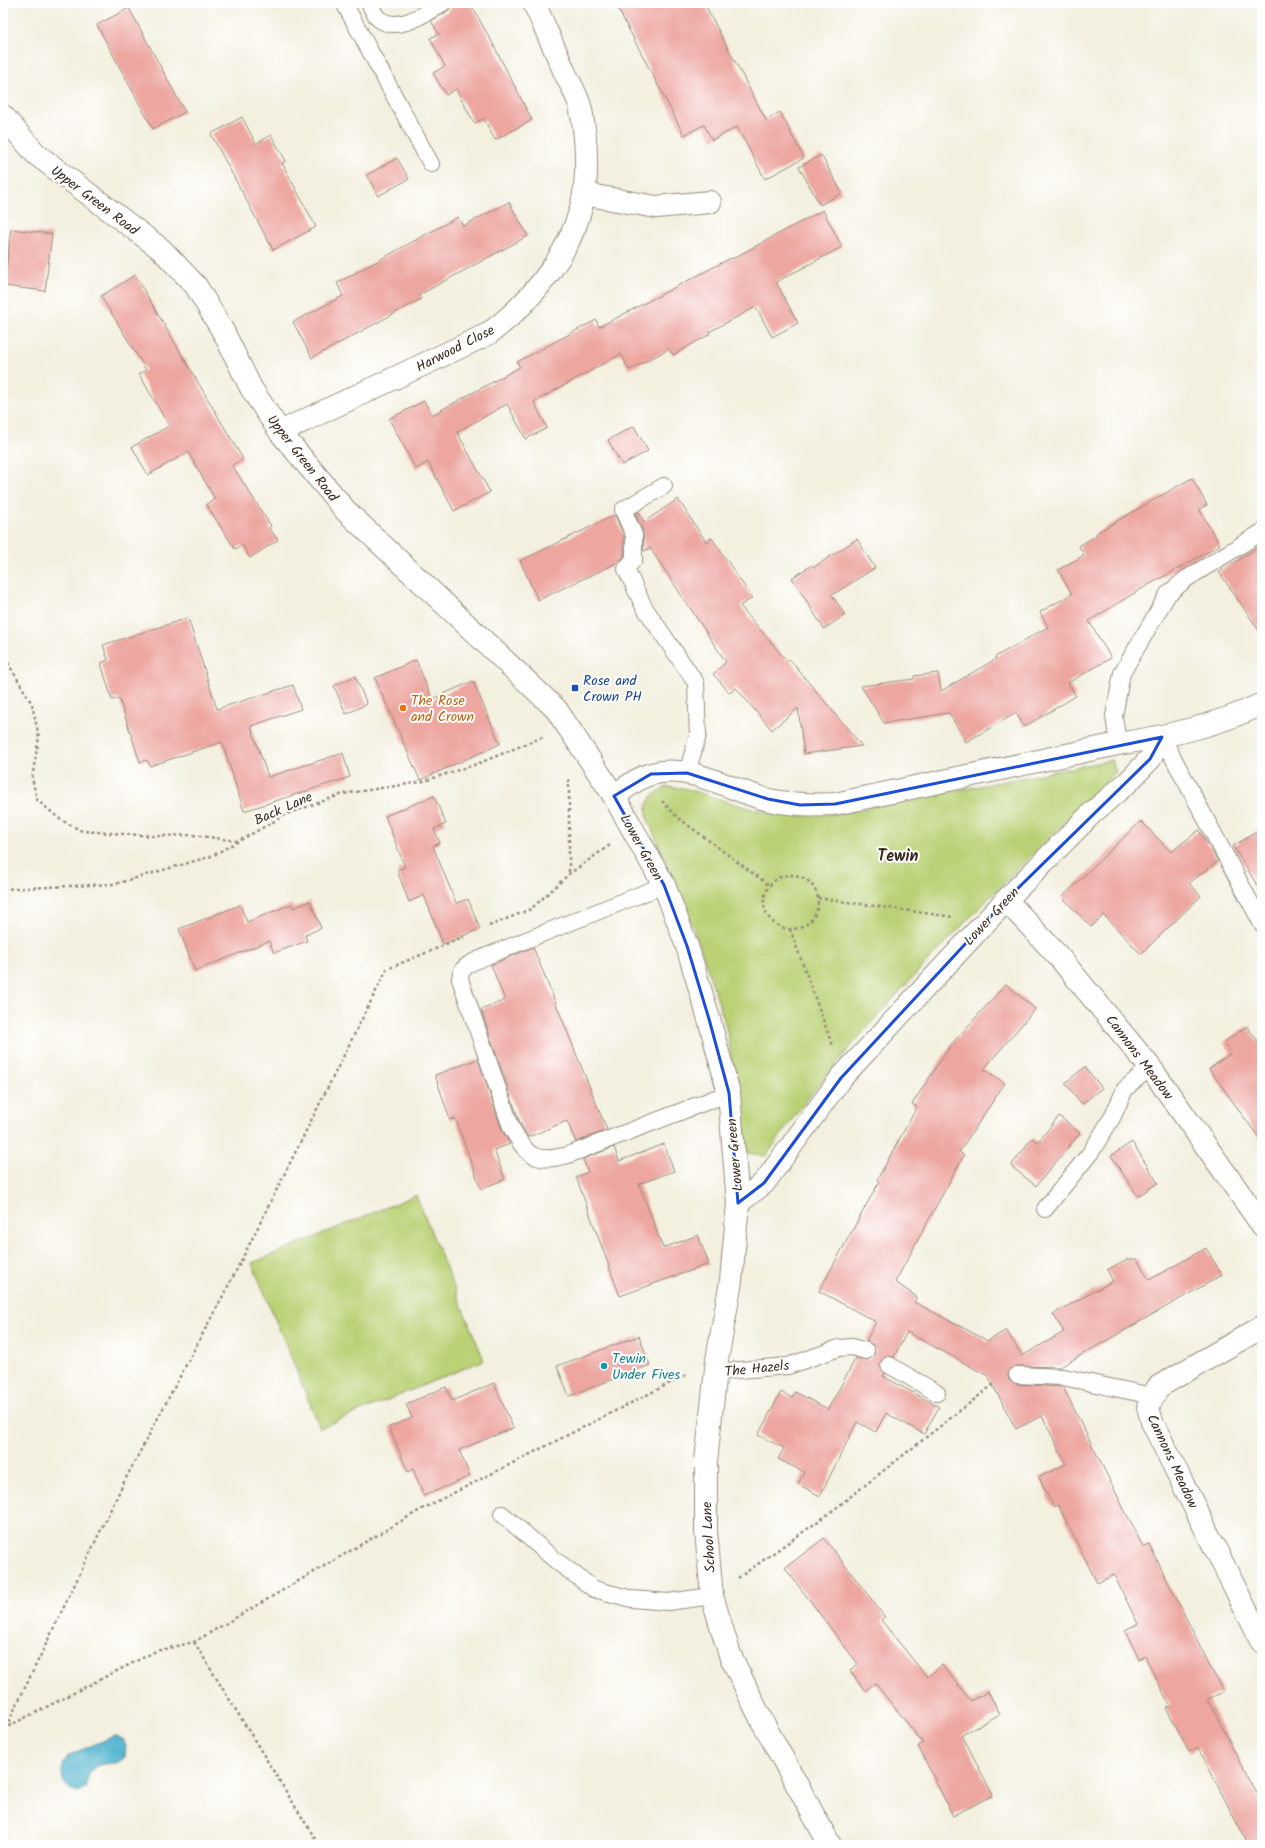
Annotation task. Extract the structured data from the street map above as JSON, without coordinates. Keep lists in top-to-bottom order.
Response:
{
  "streets": {
    "street": [
      "Upper Green Road",
      "Harwood Close",
      "Lower Green",
      "Cannons Meadow",
      "School Lane"
    ],
    "lane": ["The Hazels"],
    "path": ["Back Lane"]
  },
  "crossings": [
    ["Upper Green Road", "Harwood Close"],
    ["Upper Green Road", "Back Lane"],
    ["Upper Green Road", "Lower Green"],
    ["Lower Green", "Cannons Meadow"],
    ["Lower Green", "School Lane"],
    ["The Hazels", "School Lane"]
  ],
  "districts": ["Tewin"],
  "places": {
    "transit": ["Rose and Crown PH"],
    "other": ["The Rose and Crown", "Tewin Under Fives"]
  }
}
